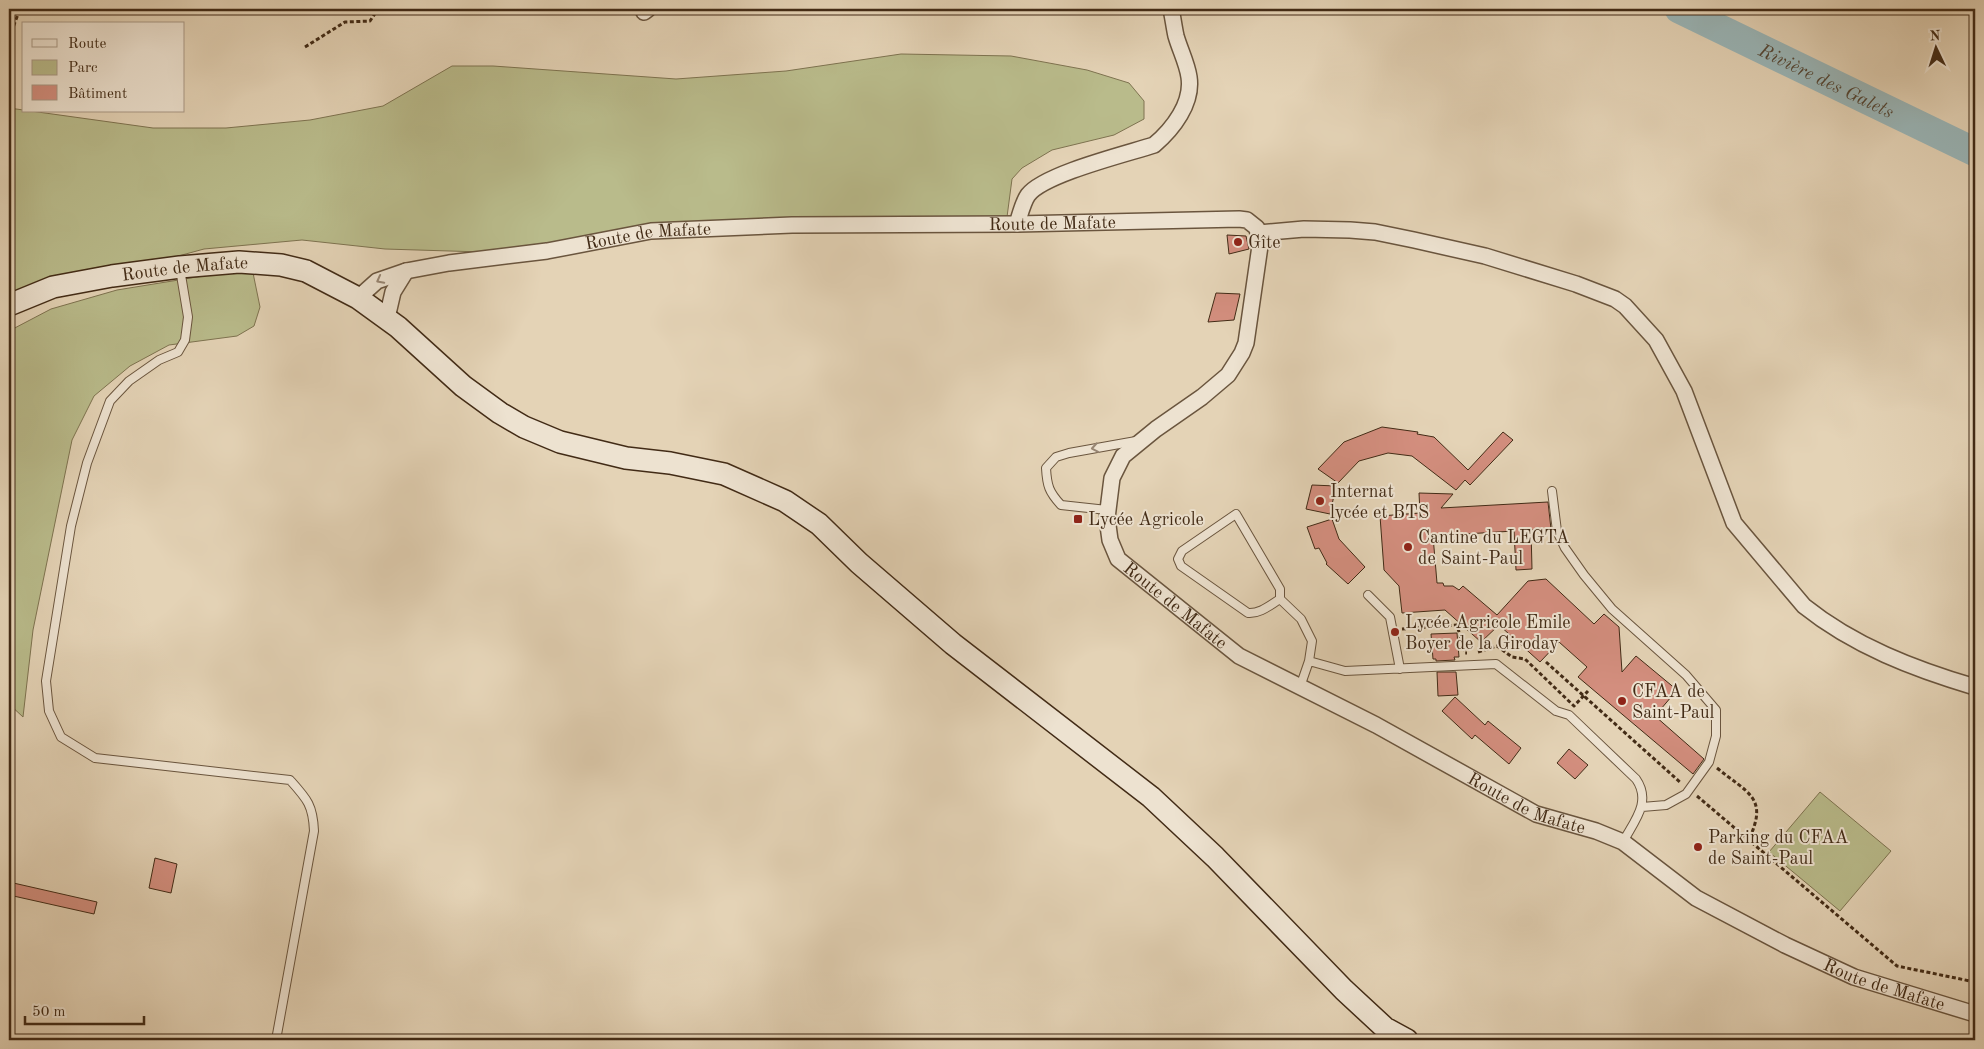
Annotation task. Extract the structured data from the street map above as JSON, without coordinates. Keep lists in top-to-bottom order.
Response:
{
  "streets": {
    "main road": ["Route de Mafate"]
  },
  "water": ["Rivière des Galets"],
  "places": {
    "other": [
      "Gîte",
      "Internat lycée et BTS",
      "Cantine du LEGTA de Saint-Paul",
      "Lycée Agricole Emile Boyer de la Giroday",
      "CFAA de Saint-Paul",
      "Parking du CFAA de Saint-Paul"
    ],
    "transit": ["Lycée Agricole"]
  },
  "legend": ["Route", "Parc", "Bâtiment"],
  "scale_bar": "50 m",
  "north": "top"
}
